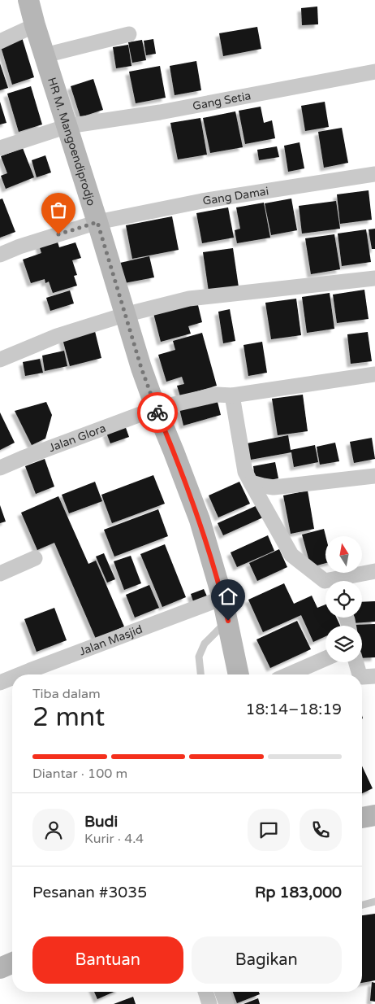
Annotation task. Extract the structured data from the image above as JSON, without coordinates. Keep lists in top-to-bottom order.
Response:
{
  "streets": {
    "main road": ["HR M. Mangoendiprodjo"],
    "street": [
      "Gang Setia",
      "Gang Damai",
      "Jalan Glora",
      "Jalan Masjid"
    ]
  },
  "crossings": [
    ["Gang Setia", "HR M. Mangoendiprodjo"],
    ["HR M. Mangoendiprodjo", "Gang Damai"],
    ["HR M. Mangoendiprodjo", "Jalan Glora"],
    ["HR M. Mangoendiprodjo", "Jalan Masjid"]
  ],
  "north": "top",
  "page": {
    "heading": ["2 mnt", "Tiba dalam", "18:14–18:19"],
    "panel": [
      "Budi",
      "Kurir · 4.4",
      "Pesanan #3035",
      "Rp 183,000"
    ],
    "bar": "Diantar · 100 m",
    "buttons": ["Bantuan", "Bagikan"]
  }
}
